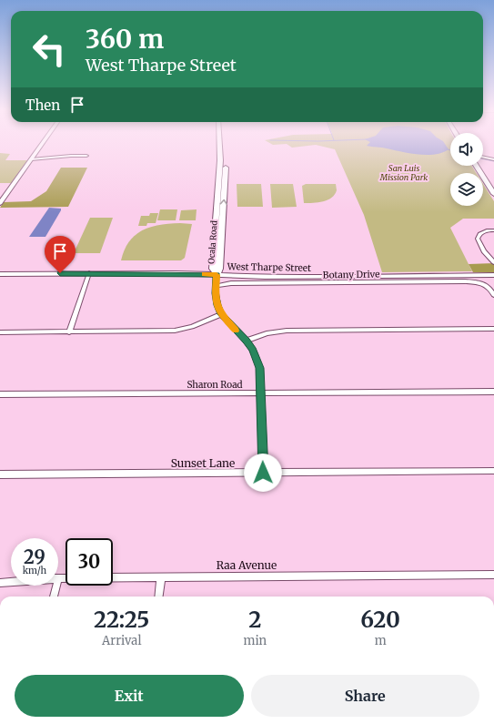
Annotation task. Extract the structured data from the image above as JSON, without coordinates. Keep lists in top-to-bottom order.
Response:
{
  "streets": {
    "main road": ["Ocala Road", "West Tharpe Street"],
    "street": [
      "Botany Drive",
      "Sharon Road",
      "Sunset Lane",
      "Raa Avenue"
    ]
  },
  "crossings": [
    ["Ocala Road", "West Tharpe Street"]
  ],
  "parks": ["San Luis Mission Park"],
  "page": {
    "turn": ["360 m", "West Tharpe Street"],
    "then": "Then",
    "speed": "29 km/h",
    "limit": "30",
    "eta": [
      "22:25",
      "Arrival",
      "2",
      "min",
      "620",
      "m"
    ],
    "buttons": ["Exit", "Share"]
  }
}
